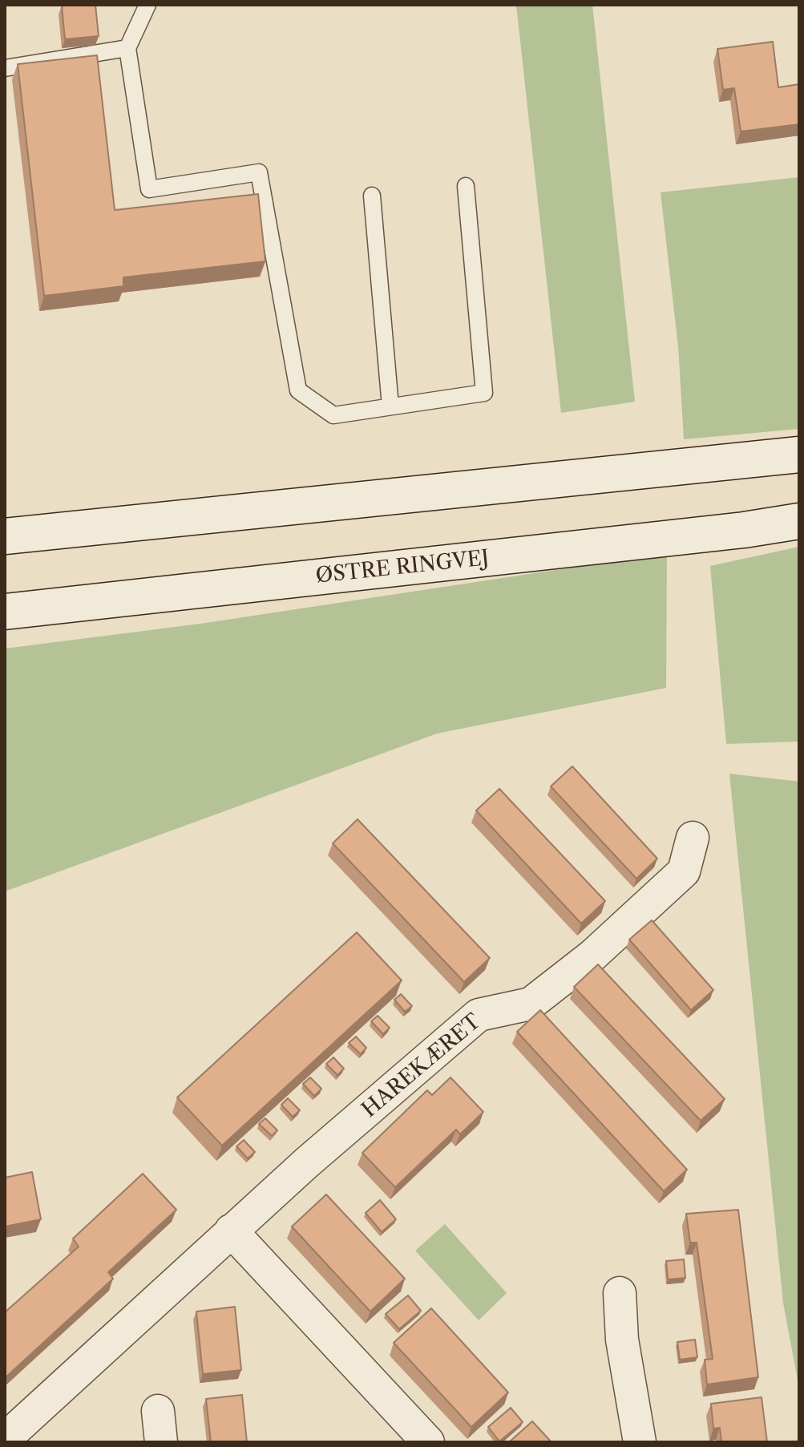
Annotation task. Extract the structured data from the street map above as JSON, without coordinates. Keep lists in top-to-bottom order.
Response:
{
  "streets": {
    "main road": ["ØSTRE RINGVEJ"],
    "street": ["HAREKÆRET"]
  }
}
